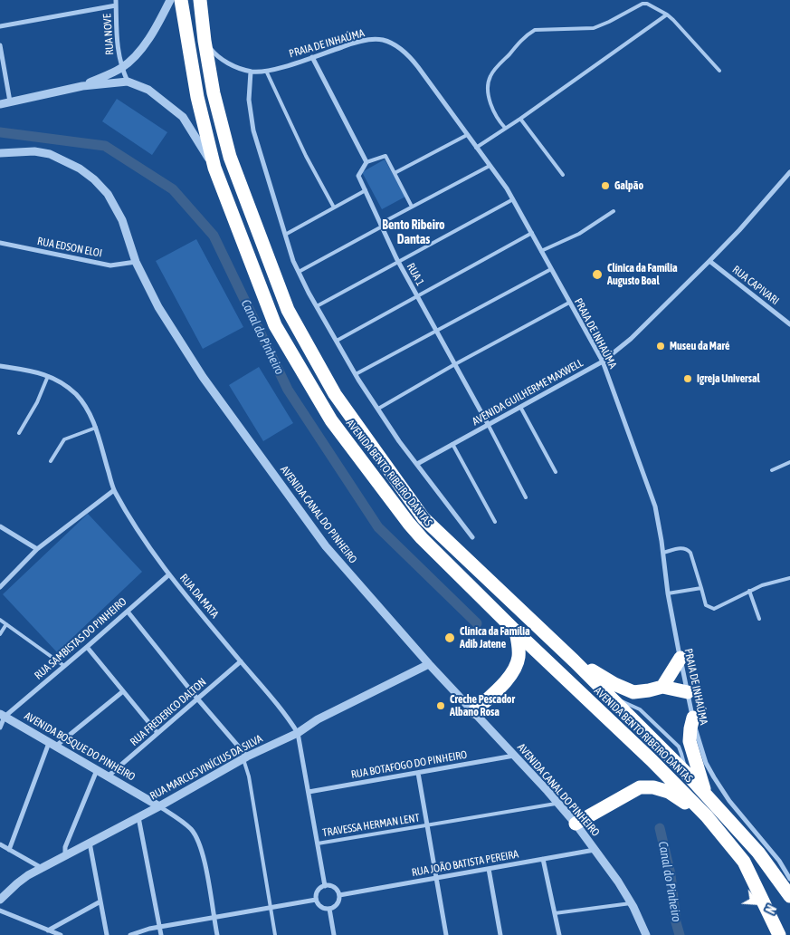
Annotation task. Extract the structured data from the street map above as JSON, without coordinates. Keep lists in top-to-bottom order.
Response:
{
  "streets": {
    "highway": ["AVENIDA BENTO RIBEIRO DANTAS"],
    "street": [
      "RUA NOVE",
      "PRAIA DE INHAÚMA",
      "RUA EDSON ELOI",
      "RUA 1",
      "RUA CAPIVARI",
      "AVENIDA GUILHERME MAXWELL",
      "AVENIDA CANAL DO PINHEIRO",
      "RUA DA MATA",
      "RUA SAMBISTAS DO PINHEIRO",
      "RUA FREDERICO DALTON",
      "AVENIDA BOSQUE DO PINHEIRO",
      "RUA BOTAFOGO DO PINHEIRO",
      "RUA MARCUS VINÍCIUS DA SILVA",
      "RUA JOÃO BATISTA PEREIRA"
    ],
    "lane": ["TRAVESSA HERMAN LENT"]
  },
  "crossings": [
    ["PRAIA DE INHAÚMA", "AVENIDA GUILHERME MAXWELL"],
    ["PRAIA DE INHAÚMA", "AVENIDA BENTO RIBEIRO DANTAS"],
    ["RUA EDSON ELOI", "AVENIDA CANAL DO PINHEIRO"],
    ["RUA 1", "AVENIDA GUILHERME MAXWELL"],
    ["RUA CAPIVARI", "AVENIDA GUILHERME MAXWELL"],
    ["AVENIDA CANAL DO PINHEIRO", "RUA BOTAFOGO DO PINHEIRO"],
    ["AVENIDA CANAL DO PINHEIRO", "RUA MARCUS VINÍCIUS DA SILVA"],
    ["AVENIDA CANAL DO PINHEIRO", "TRAVESSA HERMAN LENT"],
    ["AVENIDA CANAL DO PINHEIRO", "RUA JOÃO BATISTA PEREIRA"],
    ["RUA DA MATA", "RUA SAMBISTAS DO PINHEIRO"],
    ["RUA DA MATA", "RUA FREDERICO DALTON"],
    ["RUA DA MATA", "RUA BOTAFOGO DO PINHEIRO"],
    ["RUA DA MATA", "RUA MARCUS VINÍCIUS DA SILVA"],
    ["RUA DA MATA", "TRAVESSA HERMAN LENT"],
    ["RUA DA MATA", "RUA JOÃO BATISTA PEREIRA"],
    ["RUA SAMBISTAS DO PINHEIRO", "AVENIDA BOSQUE DO PINHEIRO"],
    ["RUA FREDERICO DALTON", "AVENIDA BOSQUE DO PINHEIRO"],
    ["AVENIDA BOSQUE DO PINHEIRO", "RUA MARCUS VINÍCIUS DA SILVA"]
  ],
  "districts": ["Bento Ribeiro Dantas"],
  "water": ["Canal do Pinheiro"],
  "places": [
    "Galpão",
    "Clínica da Família Augusto Boal",
    "Museu da Maré",
    "Igreja Universal",
    "Clínica da Família Adib Jatene",
    "Creche Pescador Albano Rosa"
  ],
  "north": "bottom right"
}
